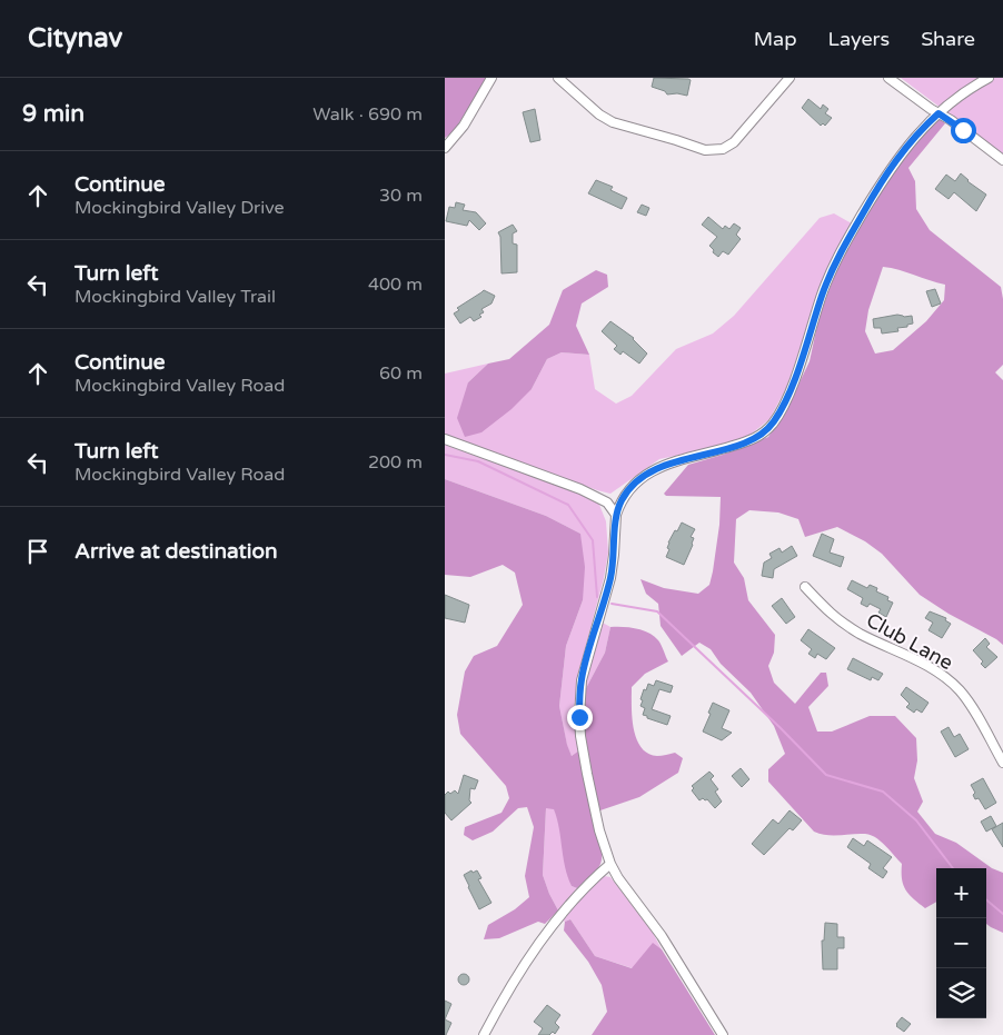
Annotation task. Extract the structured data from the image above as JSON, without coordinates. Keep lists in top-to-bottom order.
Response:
{
  "streets": {
    "street": ["Club Lane"]
  },
  "page": {
    "header": "Citynav",
    "nav": ["Map", "Layers", "Share"],
    "heading": ["9 min", "Walk · 690 m"],
    "list": [
      ["Continue", "Mockingbird Valley Drive", "30 m"],
      ["Turn left", "Mockingbird Valley Trail", "400 m"],
      ["Continue", "Mockingbird Valley Road", "60 m"],
      ["Turn left", "Mockingbird Valley Road", "200 m"],
      "Arrive at destination"
    ],
    "map_buttons": ["+", "−"]
  }
}
